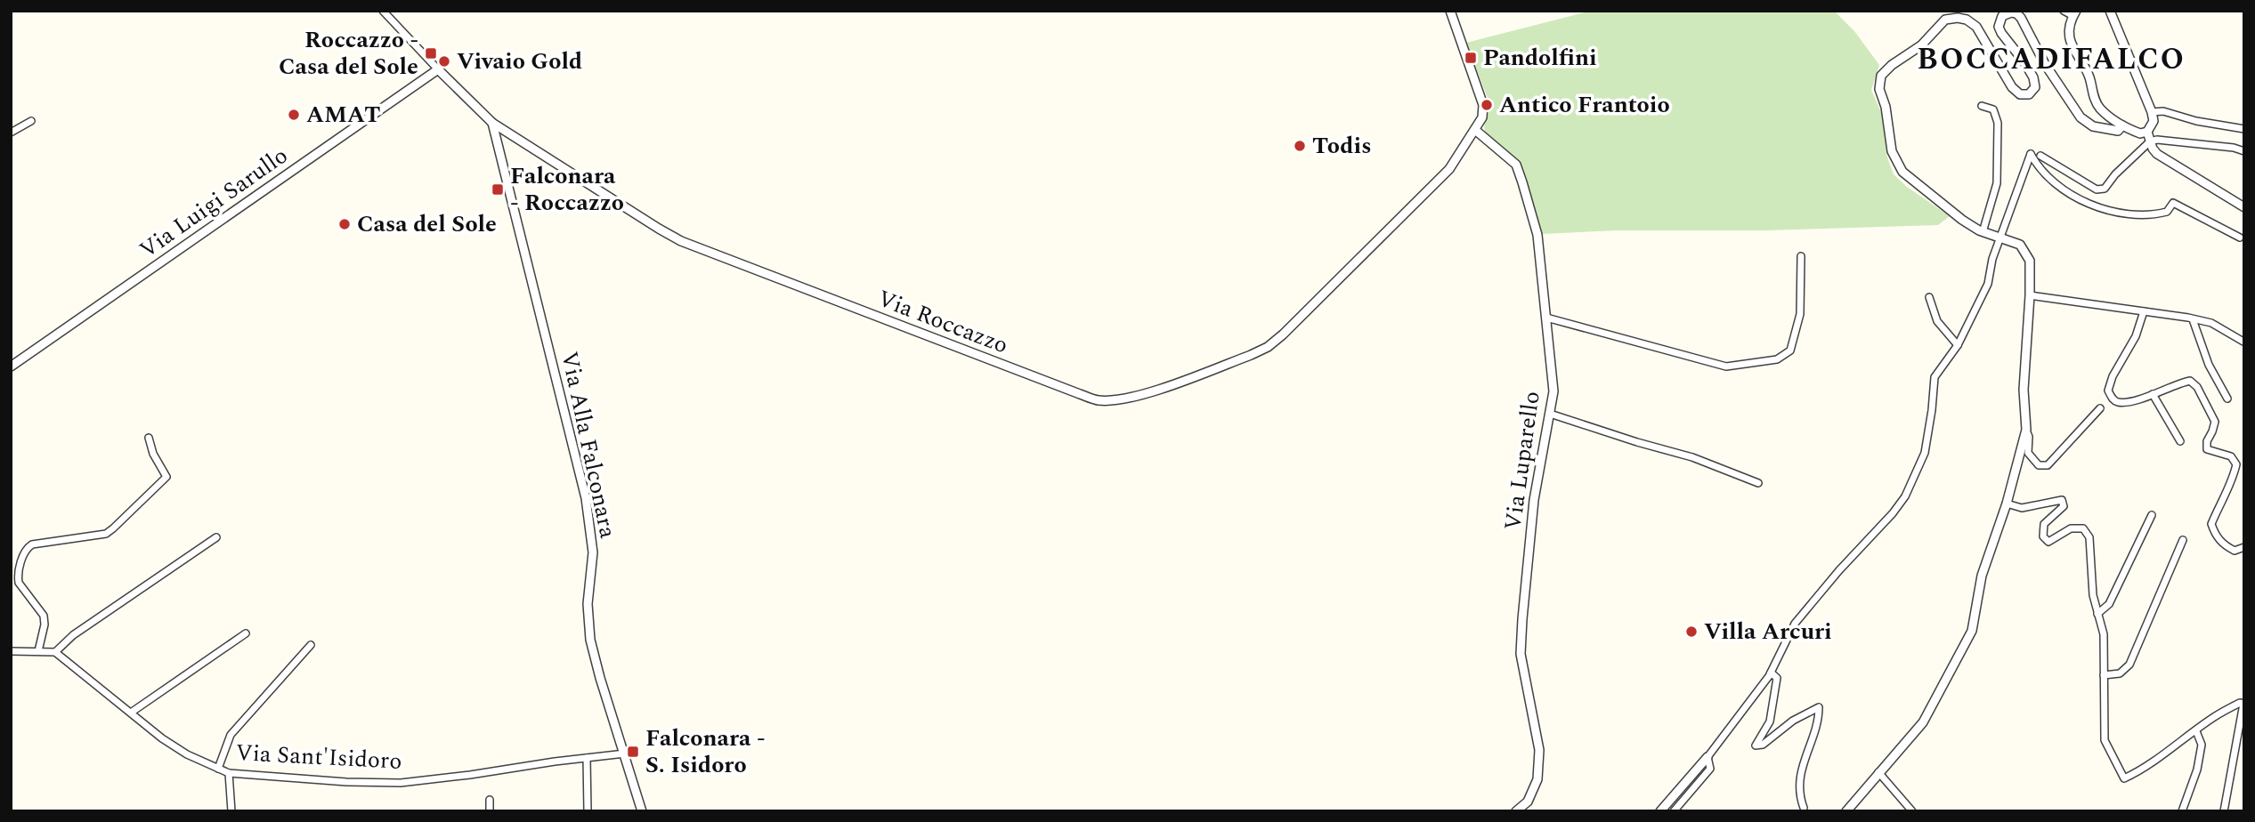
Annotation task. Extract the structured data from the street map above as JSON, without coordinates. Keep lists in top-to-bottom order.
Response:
{
  "streets": {
    "street": [
      "Via Luigi Sarullo",
      "Via Roccazzo",
      "Via Alla Falconara",
      "Via Luparello",
      "Via Sant'Isidoro"
    ]
  },
  "crossings": [
    ["Via Luigi Sarullo", "Via Roccazzo"],
    ["Via Roccazzo", "Via Alla Falconara"],
    ["Via Roccazzo", "Via Luparello"],
    ["Via Alla Falconara", "Via Sant'Isidoro"]
  ],
  "districts": ["BOCCADIFALCO"],
  "places": {
    "transit": [
      "Roccazzo - Casa del Sole",
      "Pandolfini",
      "Falconara - Roccazzo",
      "Falconara - S. Isidoro"
    ],
    "other": [
      "Vivaio Gold",
      "Antico Frantoio",
      "AMAT",
      "Todis",
      "Casa del Sole",
      "Villa Arcuri"
    ]
  }
}
